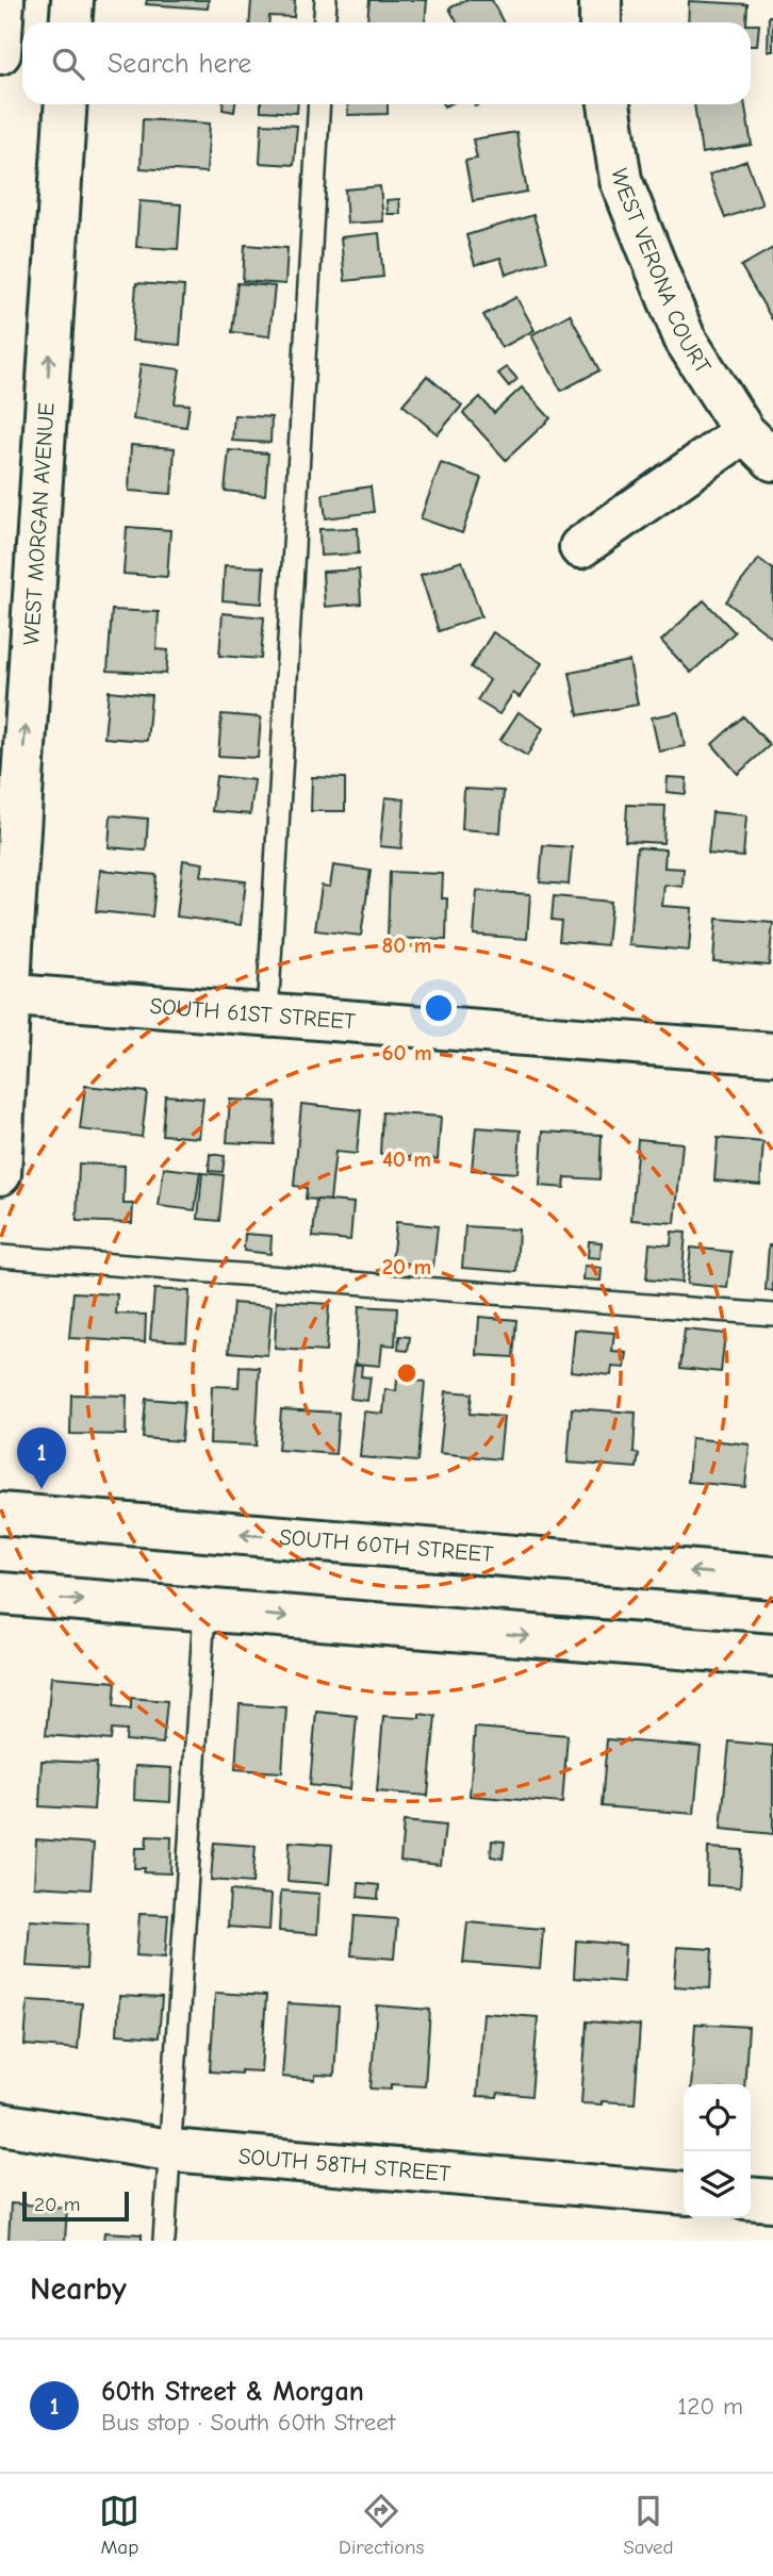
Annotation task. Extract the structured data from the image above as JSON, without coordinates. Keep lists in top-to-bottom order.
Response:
{
  "streets": {
    "street": [
      "WEST VERONA COURT",
      "WEST MORGAN AVENUE",
      "SOUTH 61ST STREET",
      "SOUTH 60TH STREET",
      "SOUTH 58TH STREET"
    ]
  },
  "crossings": [
    ["WEST MORGAN AVENUE", "SOUTH 61ST STREET"]
  ],
  "one_way": ["WEST MORGAN AVENUE"],
  "scale_bar": "20 m",
  "page": {
    "search": "Search here",
    "pins": "1",
    "scale": "20 m",
    "heading": "Nearby",
    "list": [
      {
        "mark": "1",
        "name": "60th Street & Morgan",
        "note": "Bus stop · South 60th Street",
        "value": "120 m"
      }
    ],
    "nav": ["Map", "Directions", "Saved"]
  },
  "rings": [
    "80 m",
    "60 m",
    "40 m",
    "20 m"
  ]
}
